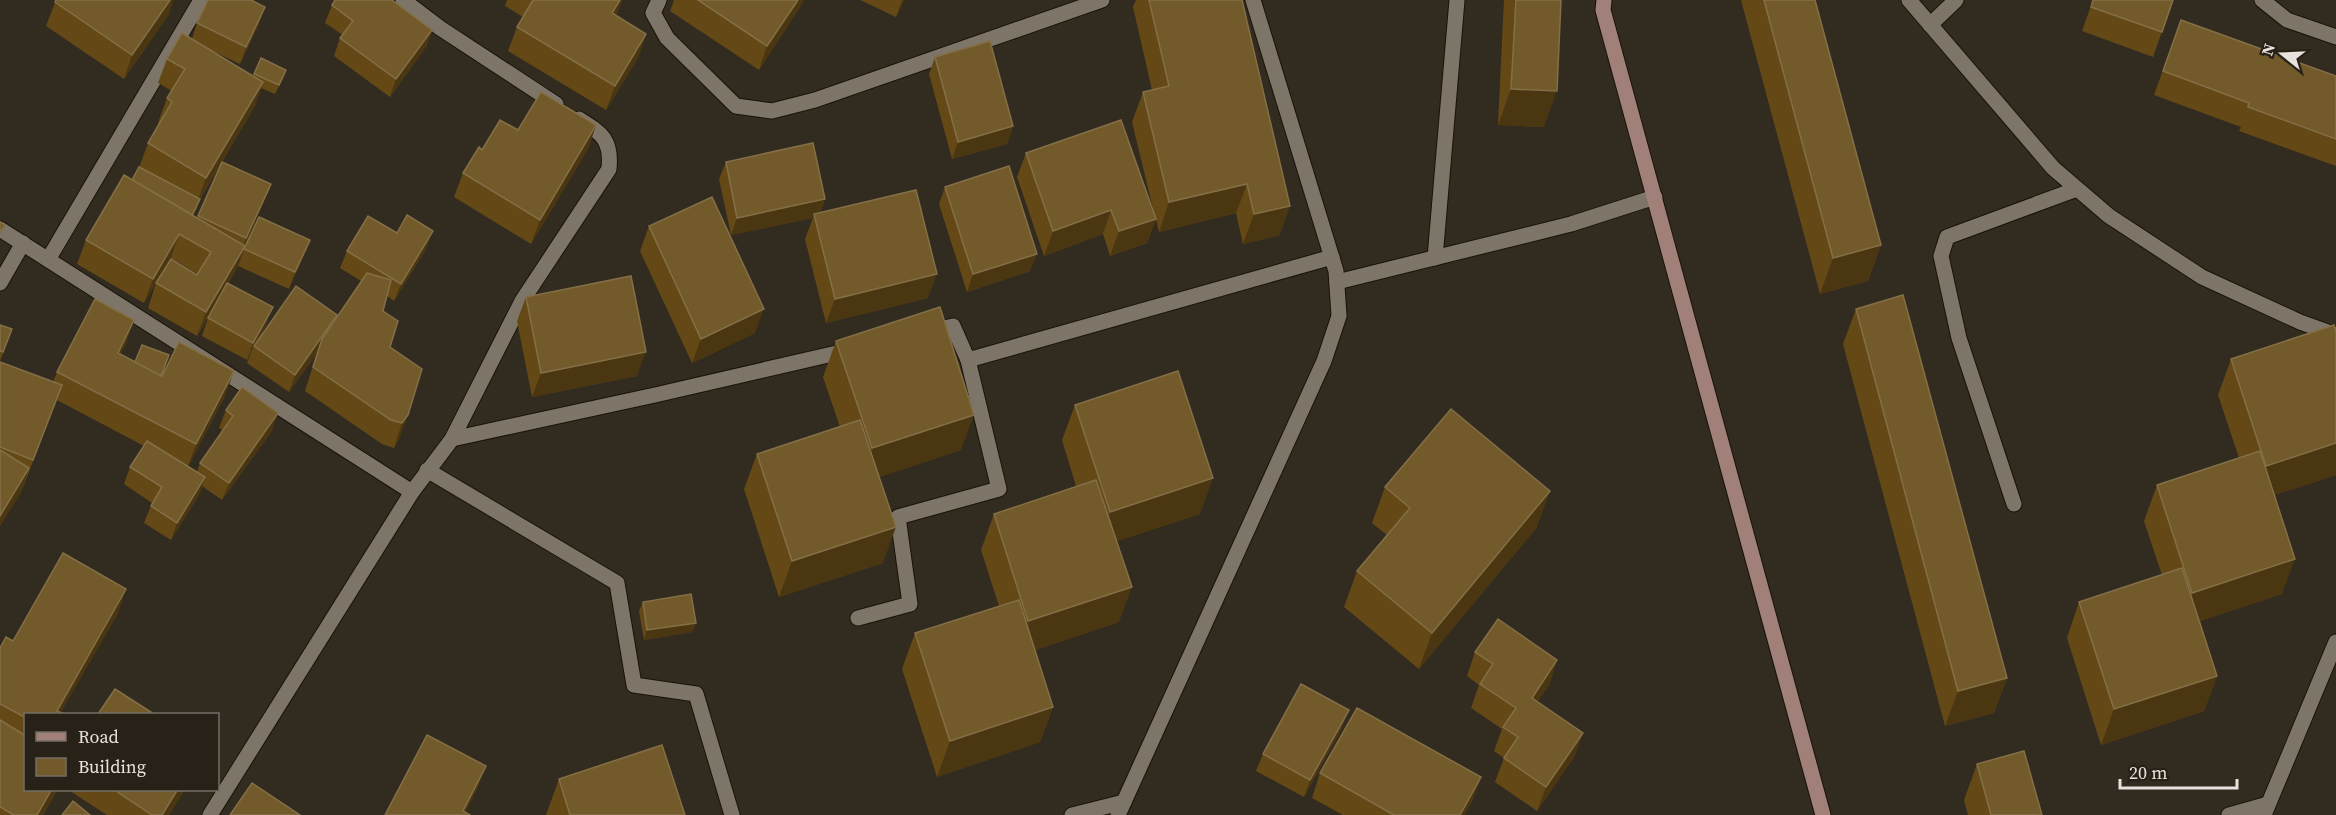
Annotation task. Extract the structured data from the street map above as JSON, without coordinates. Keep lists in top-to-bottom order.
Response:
{
  "legend": ["Road", "Building"],
  "scale_bar": "20 m",
  "north": "left"
}
